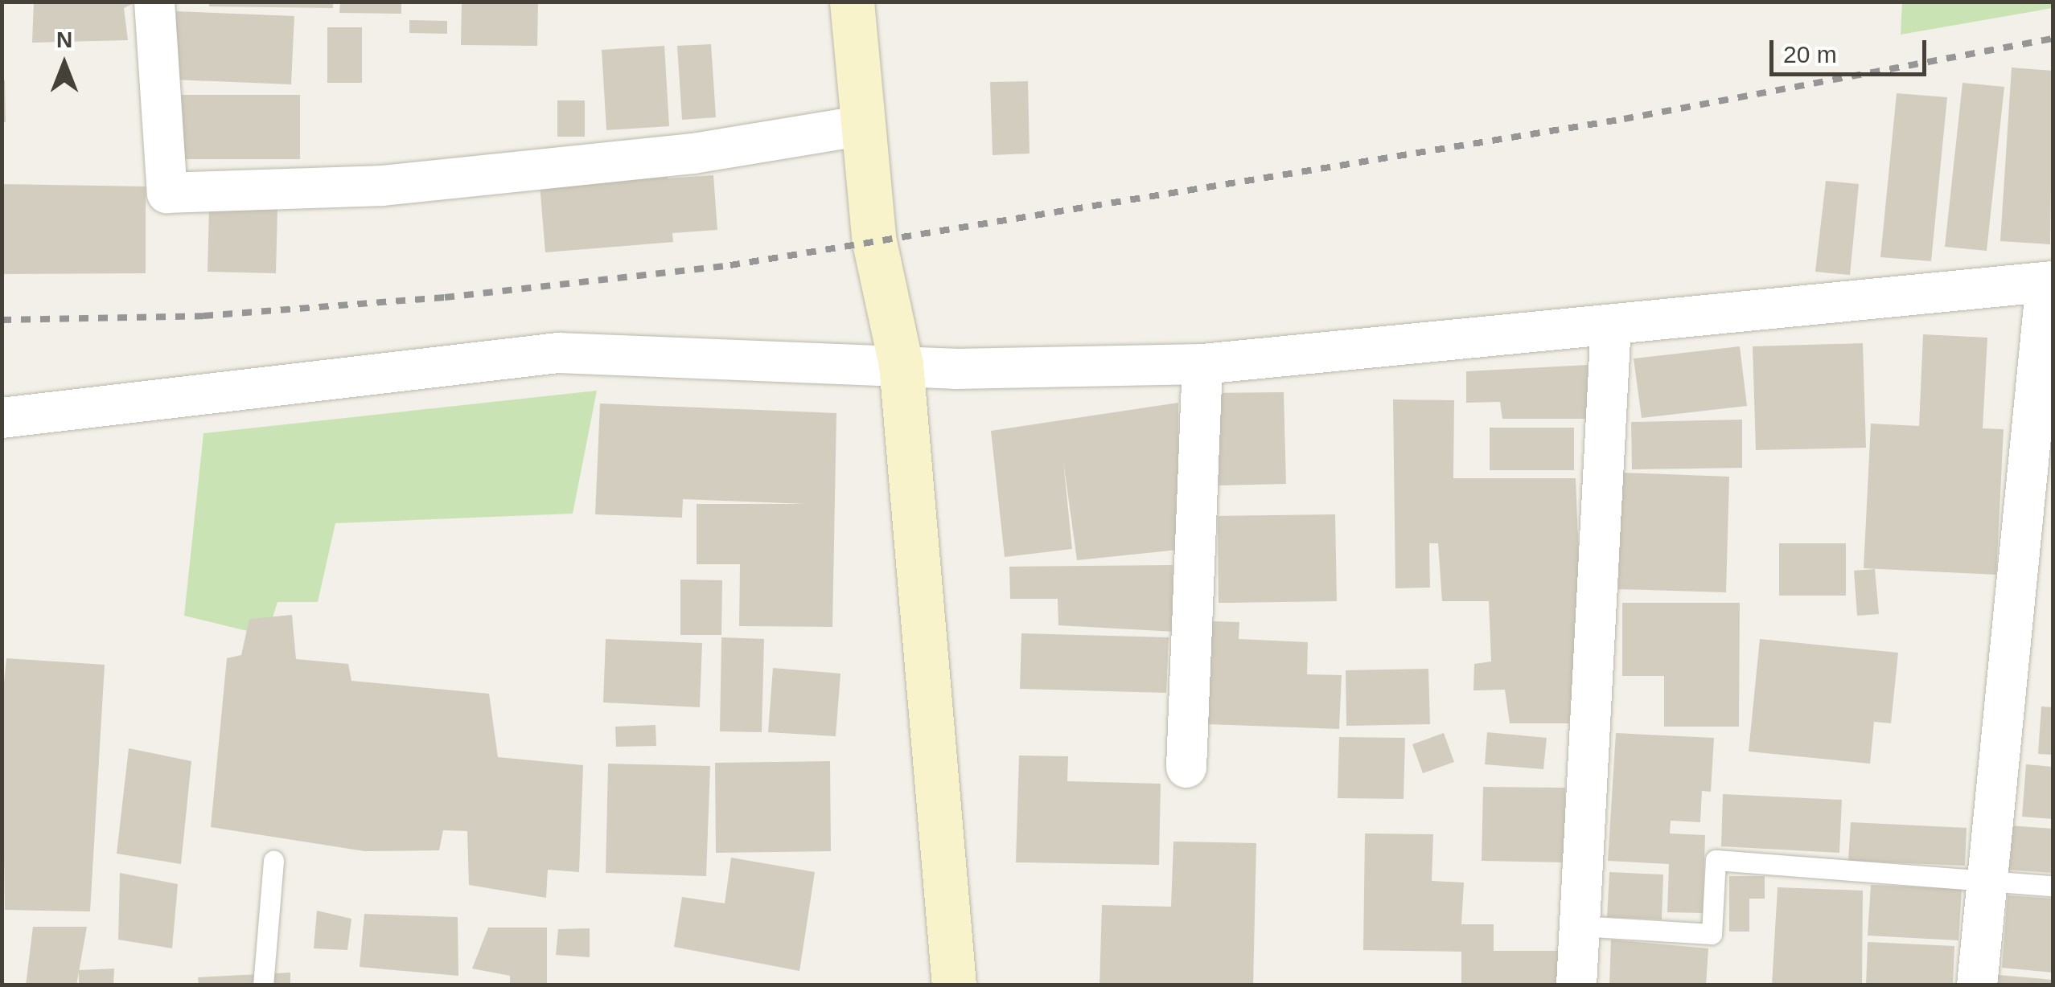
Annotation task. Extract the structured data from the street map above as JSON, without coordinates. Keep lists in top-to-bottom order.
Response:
{
  "scale_bar": "20 m",
  "north": "top"
}
